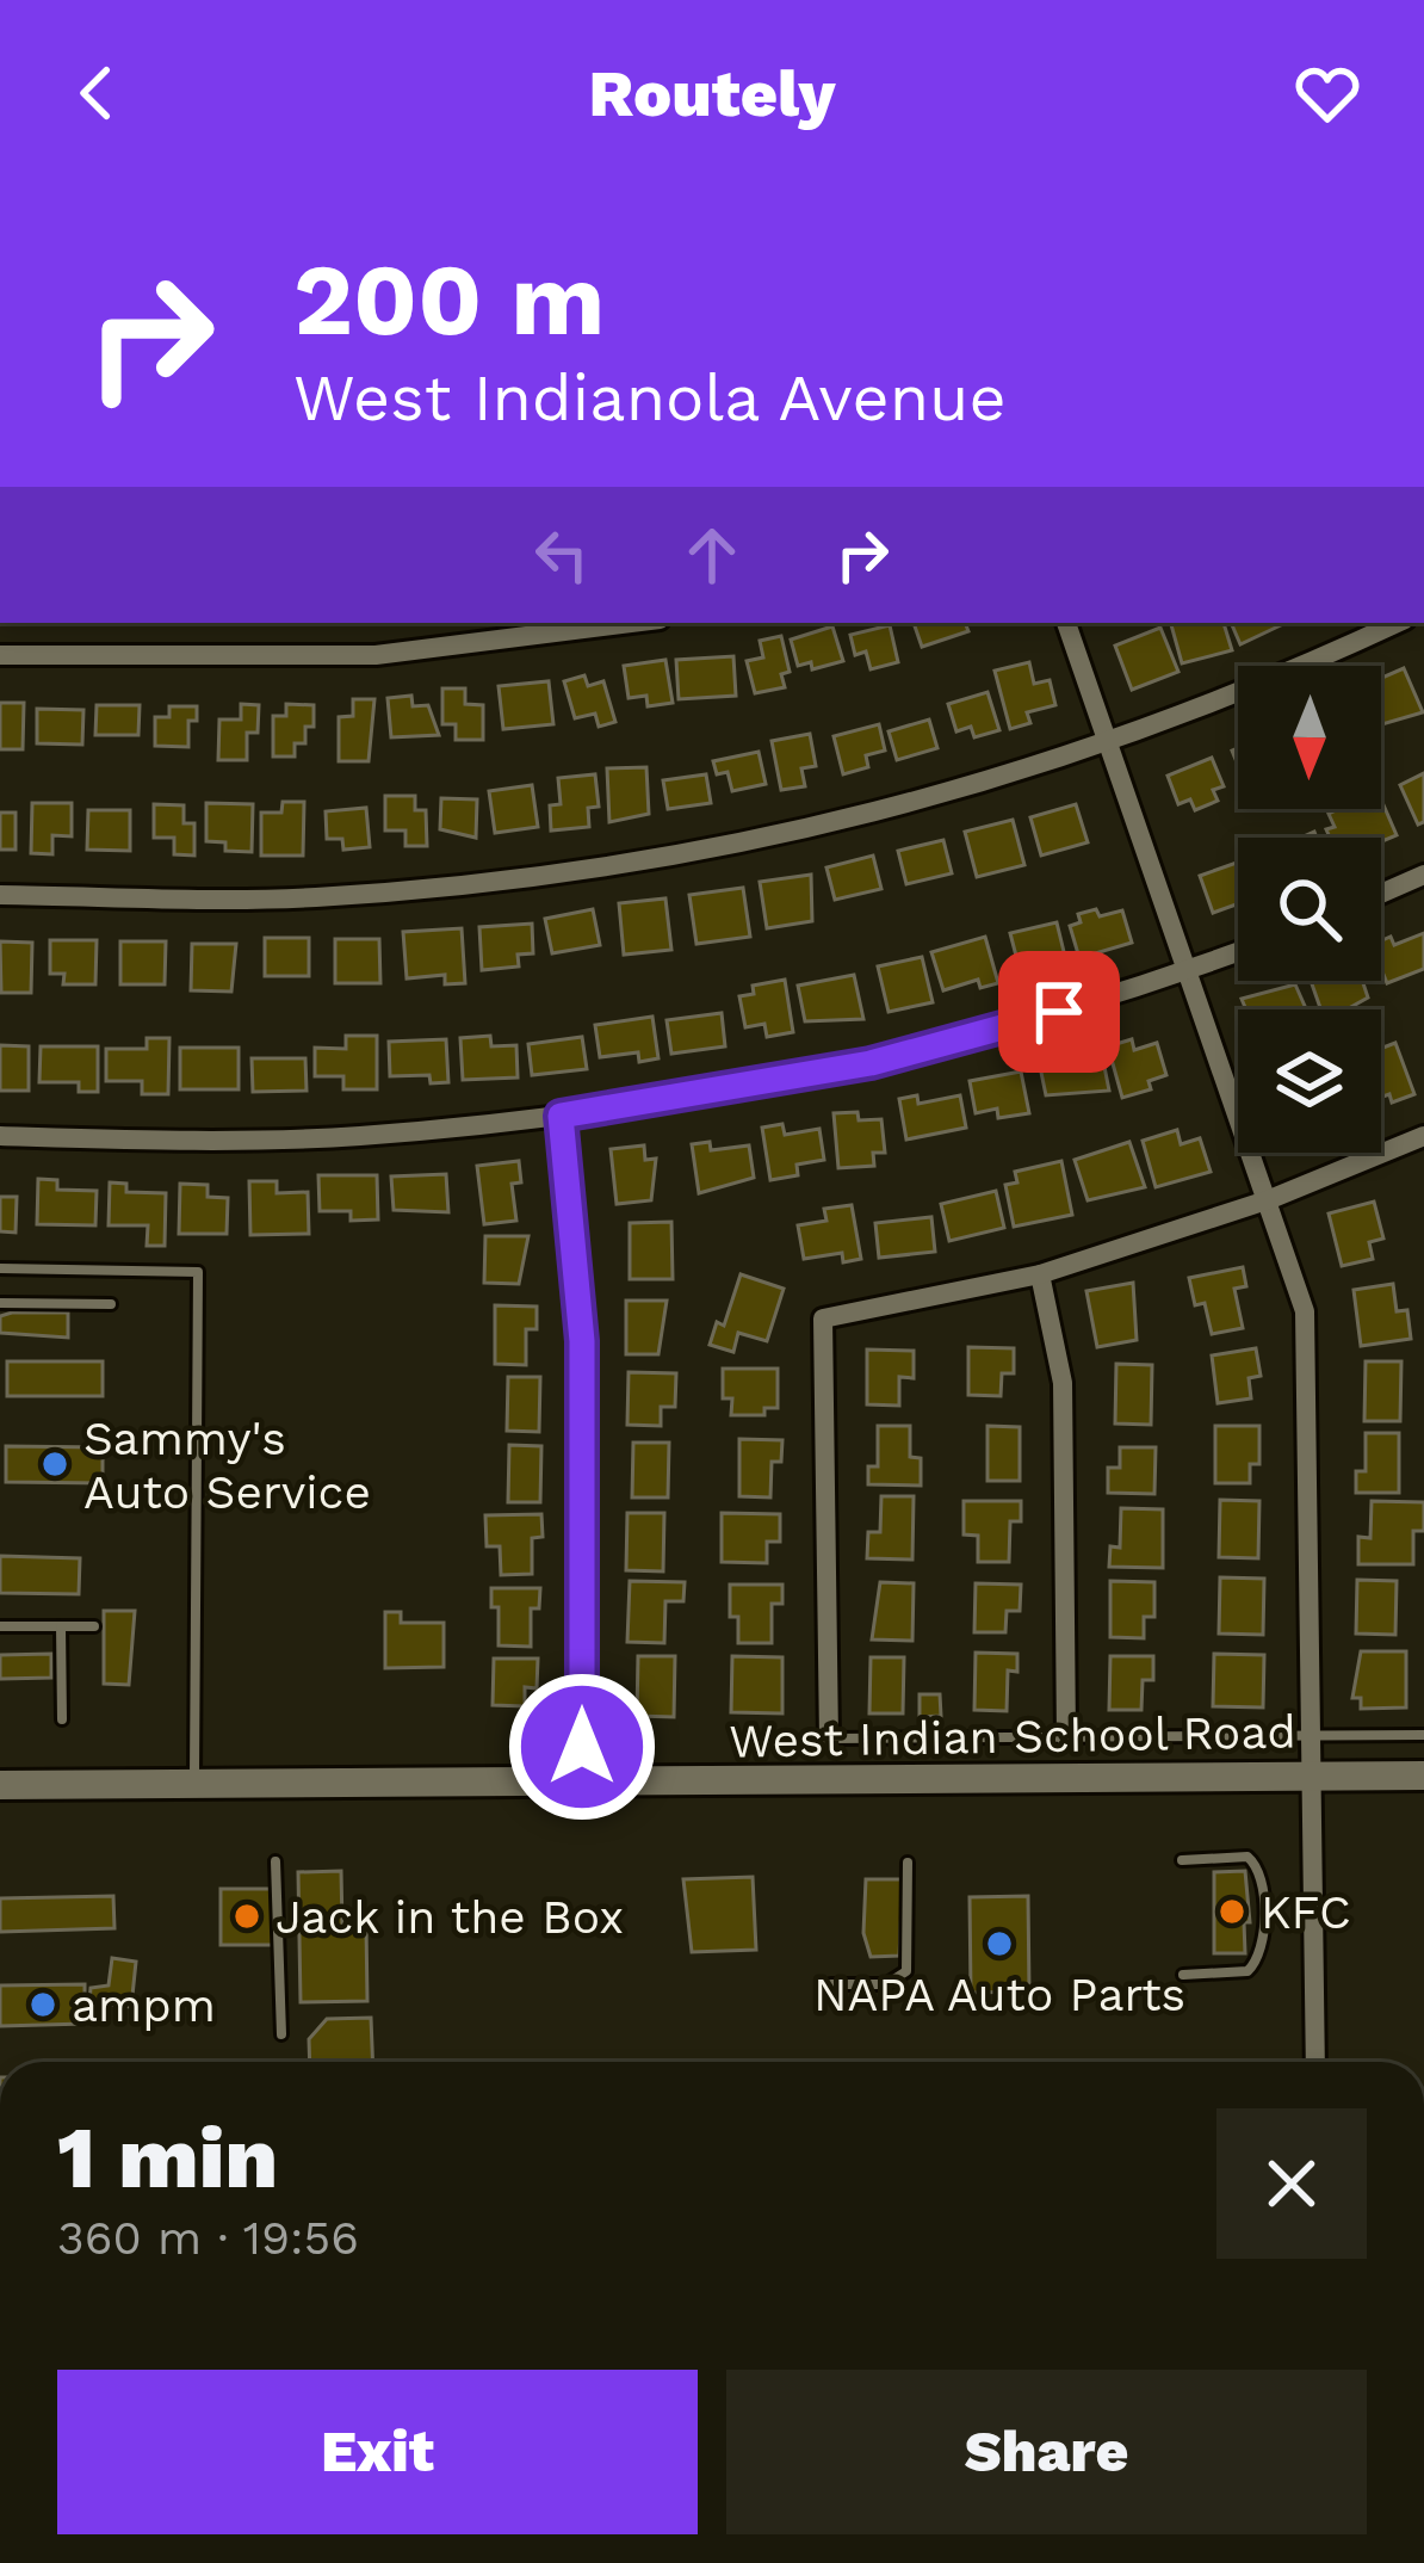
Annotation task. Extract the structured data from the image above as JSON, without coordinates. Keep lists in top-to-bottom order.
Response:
{
  "streets": {
    "main road": ["West Indian School Road"]
  },
  "places": [
    "Sammy's Auto Service",
    "KFC",
    "Jack in the Box",
    "NAPA Auto Parts",
    "ampm"
  ],
  "north": "bottom",
  "page": {
    "header": "Routely",
    "turn": ["200 m", "West Indianola Avenue"],
    "heading": ["1 min", "360 m · 19:56"],
    "buttons": ["Exit", "Share"]
  }
}
